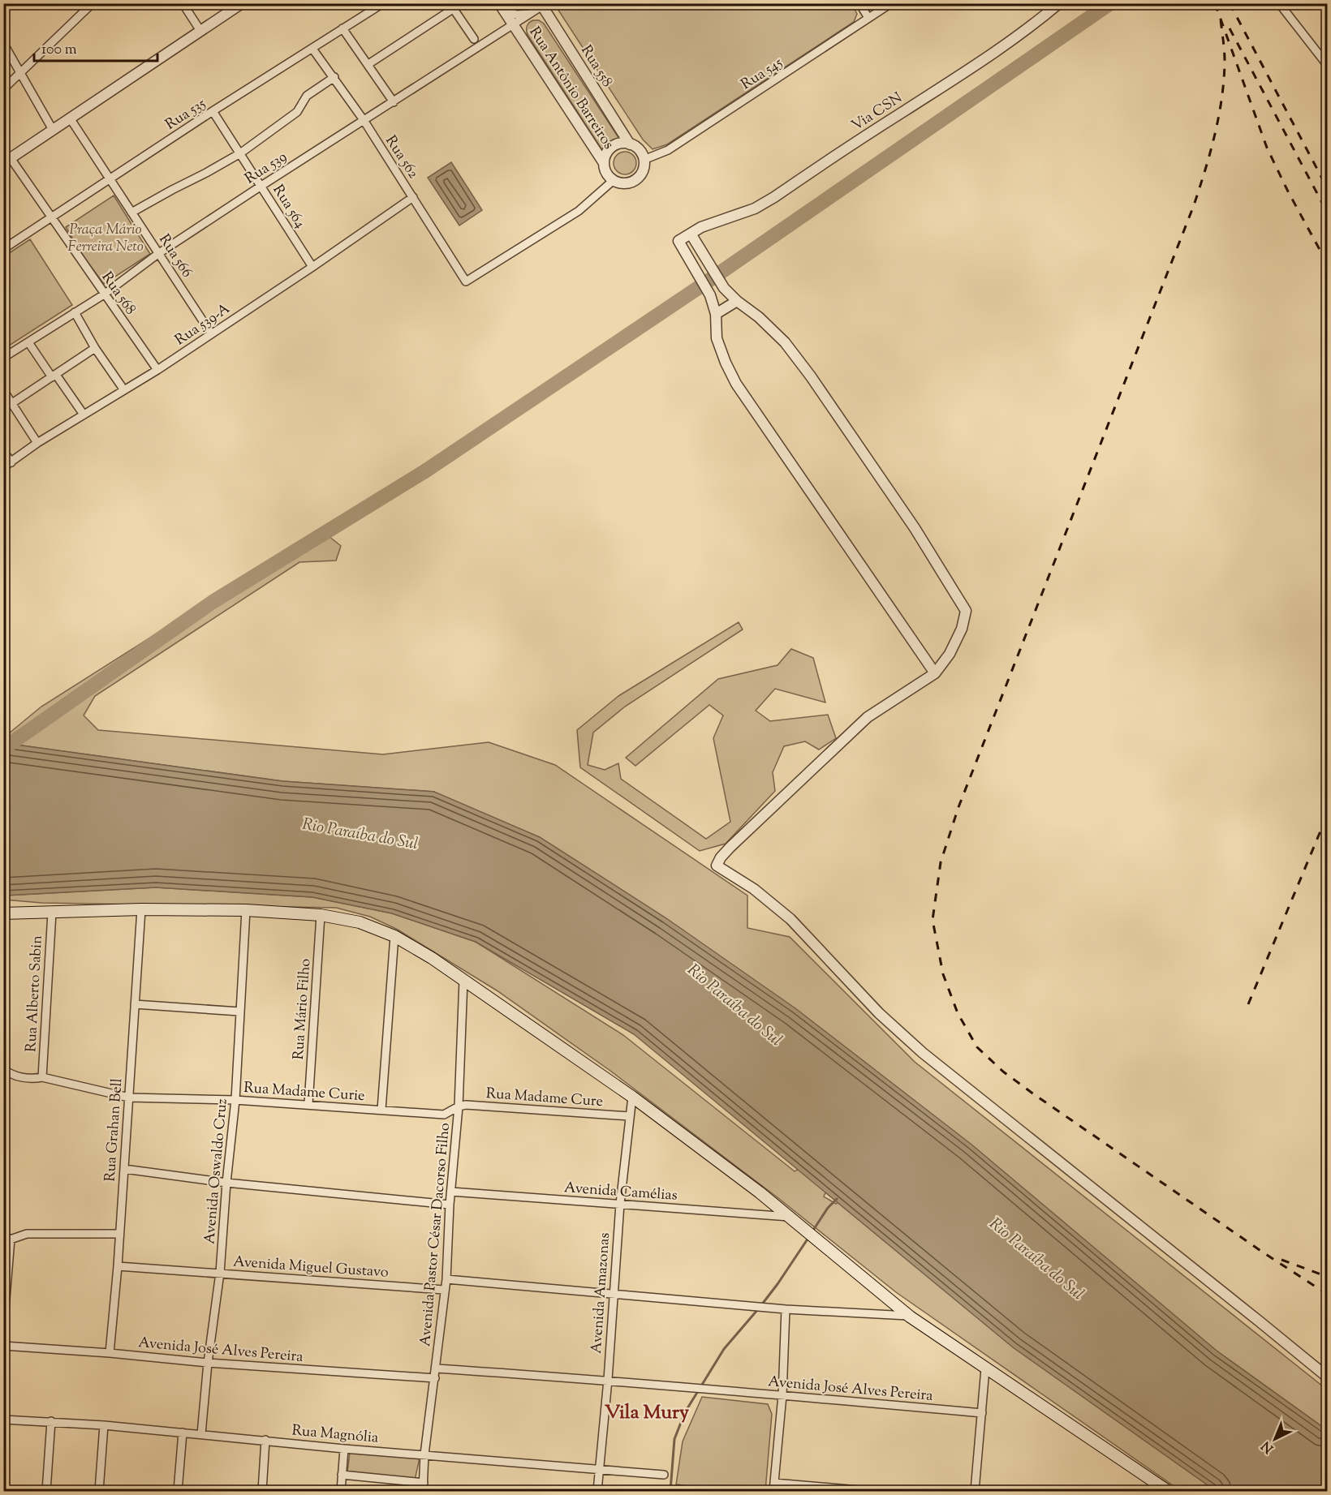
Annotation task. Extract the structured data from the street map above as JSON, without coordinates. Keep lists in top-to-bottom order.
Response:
{
  "streets": {
    "street": [
      "Rua 558",
      "Rua 545",
      "Rua Antônio Barreiros",
      "Via CSN",
      "Rua 535",
      "Rua 562",
      "Rua 539",
      "Rua 564",
      "Rua 566",
      "Rua 568",
      "Rua 539-A",
      "Rua Alberto Sabin",
      "Rua Mário Filho",
      "Rua Madame Curie",
      "Rua Madame Cure",
      "Rua Grahan Bell",
      "Avenida Oswaldo Cruz",
      "Avenida Camélias",
      "Avenida Pastor César Dacorso Filho",
      "Avenida Miguel Gustavo",
      "Avenida Amazonas",
      "Avenida José Alves Pereira",
      "Rua Magnólia"
    ]
  },
  "crossings": [
    ["Rua 558", "Rua 545"],
    ["Rua 558", "Rua Antônio Barreiros"],
    ["Rua 558", "Rua 562"],
    ["Rua 558", "Rua 539"],
    ["Rua 545", "Rua Antônio Barreiros"],
    ["Rua 545", "Rua 562"],
    ["Rua Antônio Barreiros", "Rua 562"],
    ["Rua Antônio Barreiros", "Rua 539"],
    ["Rua 535", "Rua 562"],
    ["Rua 535", "Rua 564"],
    ["Rua 535", "Rua 566"],
    ["Rua 535", "Rua 568"],
    ["Rua 562", "Rua 539"],
    ["Rua 562", "Rua 539-A"],
    ["Rua 539", "Rua 564"],
    ["Rua 539", "Rua 566"],
    ["Rua 539", "Rua 568"],
    ["Rua 564", "Rua 539-A"],
    ["Rua 566", "Rua 539-A"],
    ["Rua 568", "Rua 539-A"],
    ["Rua Alberto Sabin", "Rua Madame Curie"],
    ["Rua Mário Filho", "Rua Madame Curie"],
    ["Rua Madame Curie", "Rua Madame Cure"],
    ["Rua Madame Curie", "Rua Grahan Bell"],
    ["Rua Madame Curie", "Avenida Oswaldo Cruz"],
    ["Rua Madame Curie", "Avenida Pastor César Dacorso Filho"],
    ["Rua Madame Cure", "Avenida Pastor César Dacorso Filho"],
    ["Rua Madame Cure", "Avenida Amazonas"],
    ["Rua Grahan Bell", "Avenida Miguel Gustavo"],
    ["Rua Grahan Bell", "Avenida José Alves Pereira"],
    ["Avenida Oswaldo Cruz", "Avenida Miguel Gustavo"],
    ["Avenida Oswaldo Cruz", "Avenida José Alves Pereira"],
    ["Avenida Oswaldo Cruz", "Rua Magnólia"],
    ["Avenida Camélias", "Avenida Pastor César Dacorso Filho"],
    ["Avenida Camélias", "Avenida Amazonas"],
    ["Avenida Pastor César Dacorso Filho", "Avenida Miguel Gustavo"],
    ["Avenida Pastor César Dacorso Filho", "Avenida José Alves Pereira"],
    ["Avenida Pastor César Dacorso Filho", "Rua Magnólia"],
    ["Avenida Amazonas", "Avenida José Alves Pereira"],
    ["Avenida Amazonas", "Rua Magnólia"]
  ],
  "districts": ["Vila Mury"],
  "water": ["Rio Paraíba do Sul"],
  "parks": ["Praça Mário Ferreira Neto"],
  "scale_bar": "100 m",
  "north": "bottom left"
}
